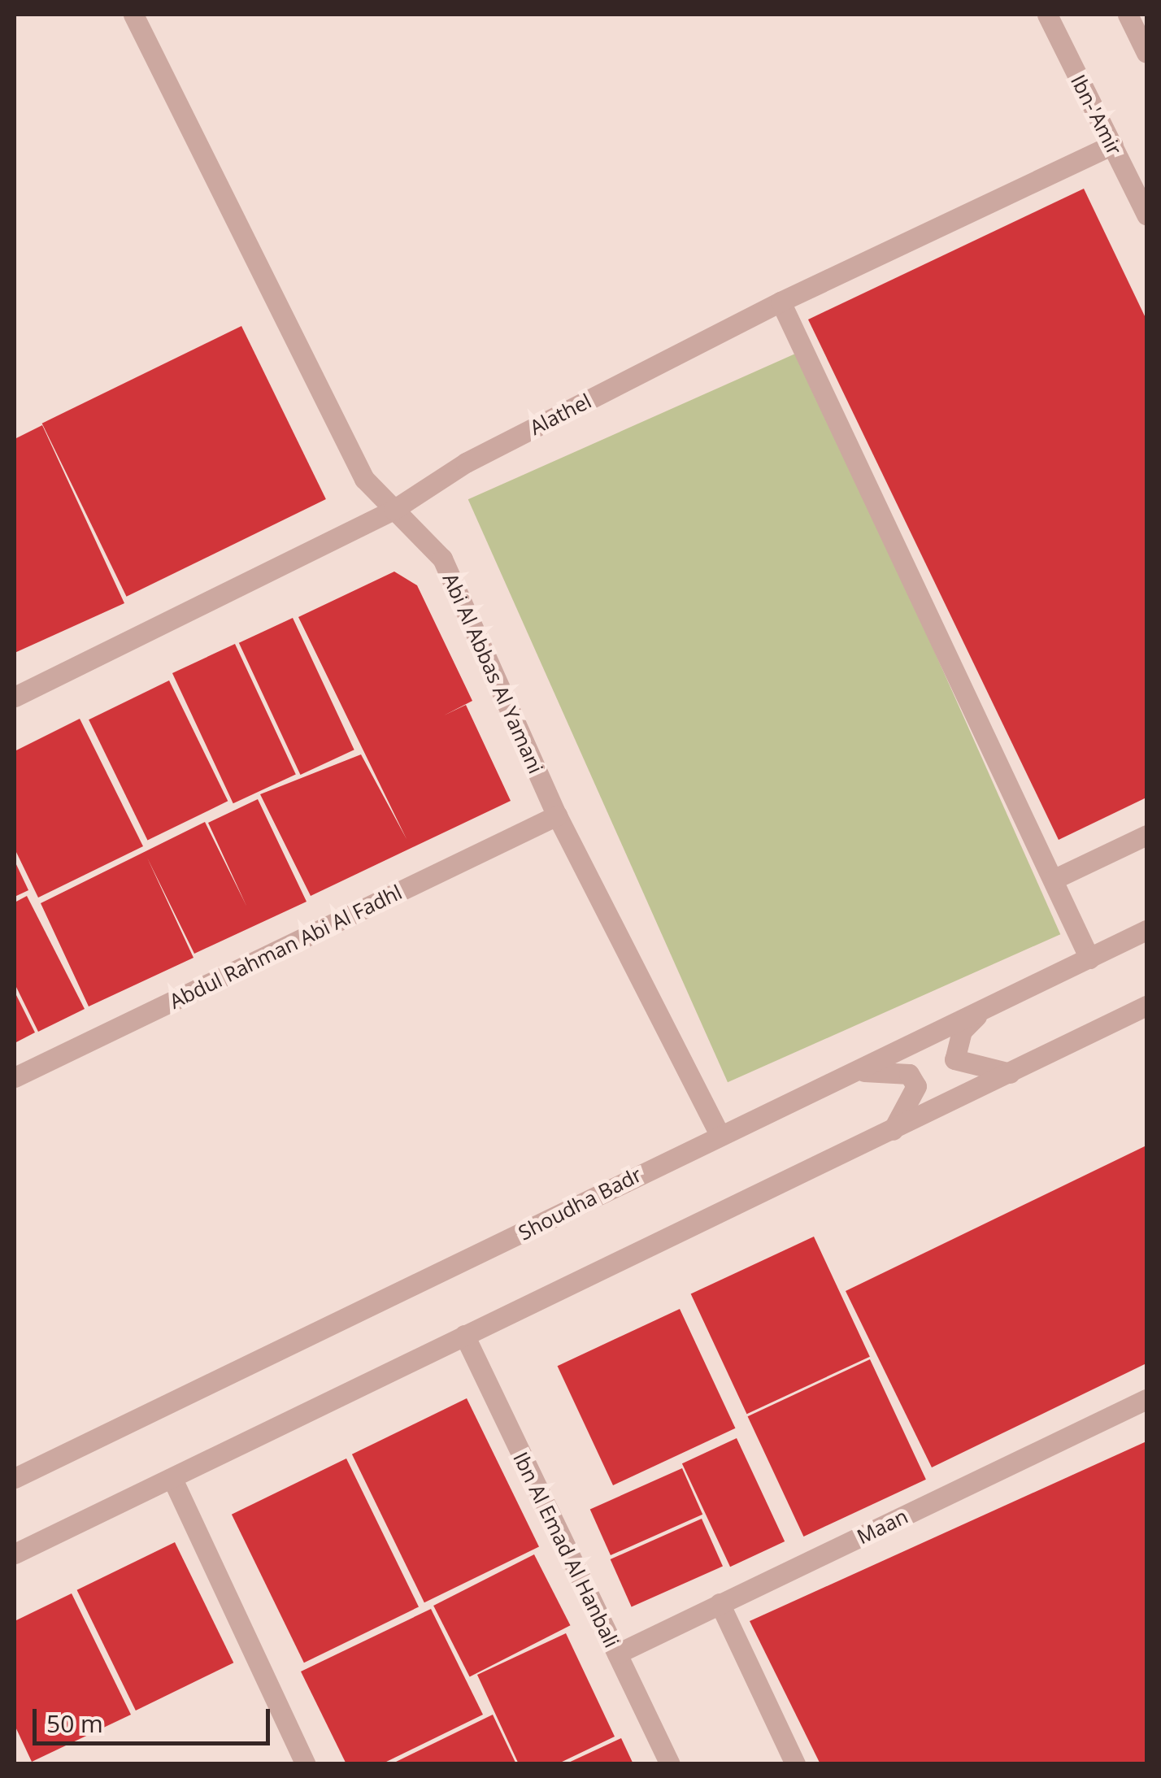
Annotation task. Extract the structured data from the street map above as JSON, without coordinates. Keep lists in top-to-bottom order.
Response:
{
  "streets": {
    "street": [
      "Ibn-'Amir",
      "Alathel",
      "Abi Al Abbas Al Yamani",
      "Abdul Rahman Abi Al Fadhl",
      "Shoudha Badr",
      "Maan",
      "Ibn Al Emad Al Hanbali"
    ]
  },
  "crossings": [
    ["Ibn-'Amir", "Alathel"],
    ["Alathel", "Abi Al Abbas Al Yamani"],
    ["Abi Al Abbas Al Yamani", "Abdul Rahman Abi Al Fadhl"],
    ["Abi Al Abbas Al Yamani", "Shoudha Badr"],
    ["Maan", "Ibn Al Emad Al Hanbali"]
  ],
  "scale_bar": "50 m"
}
